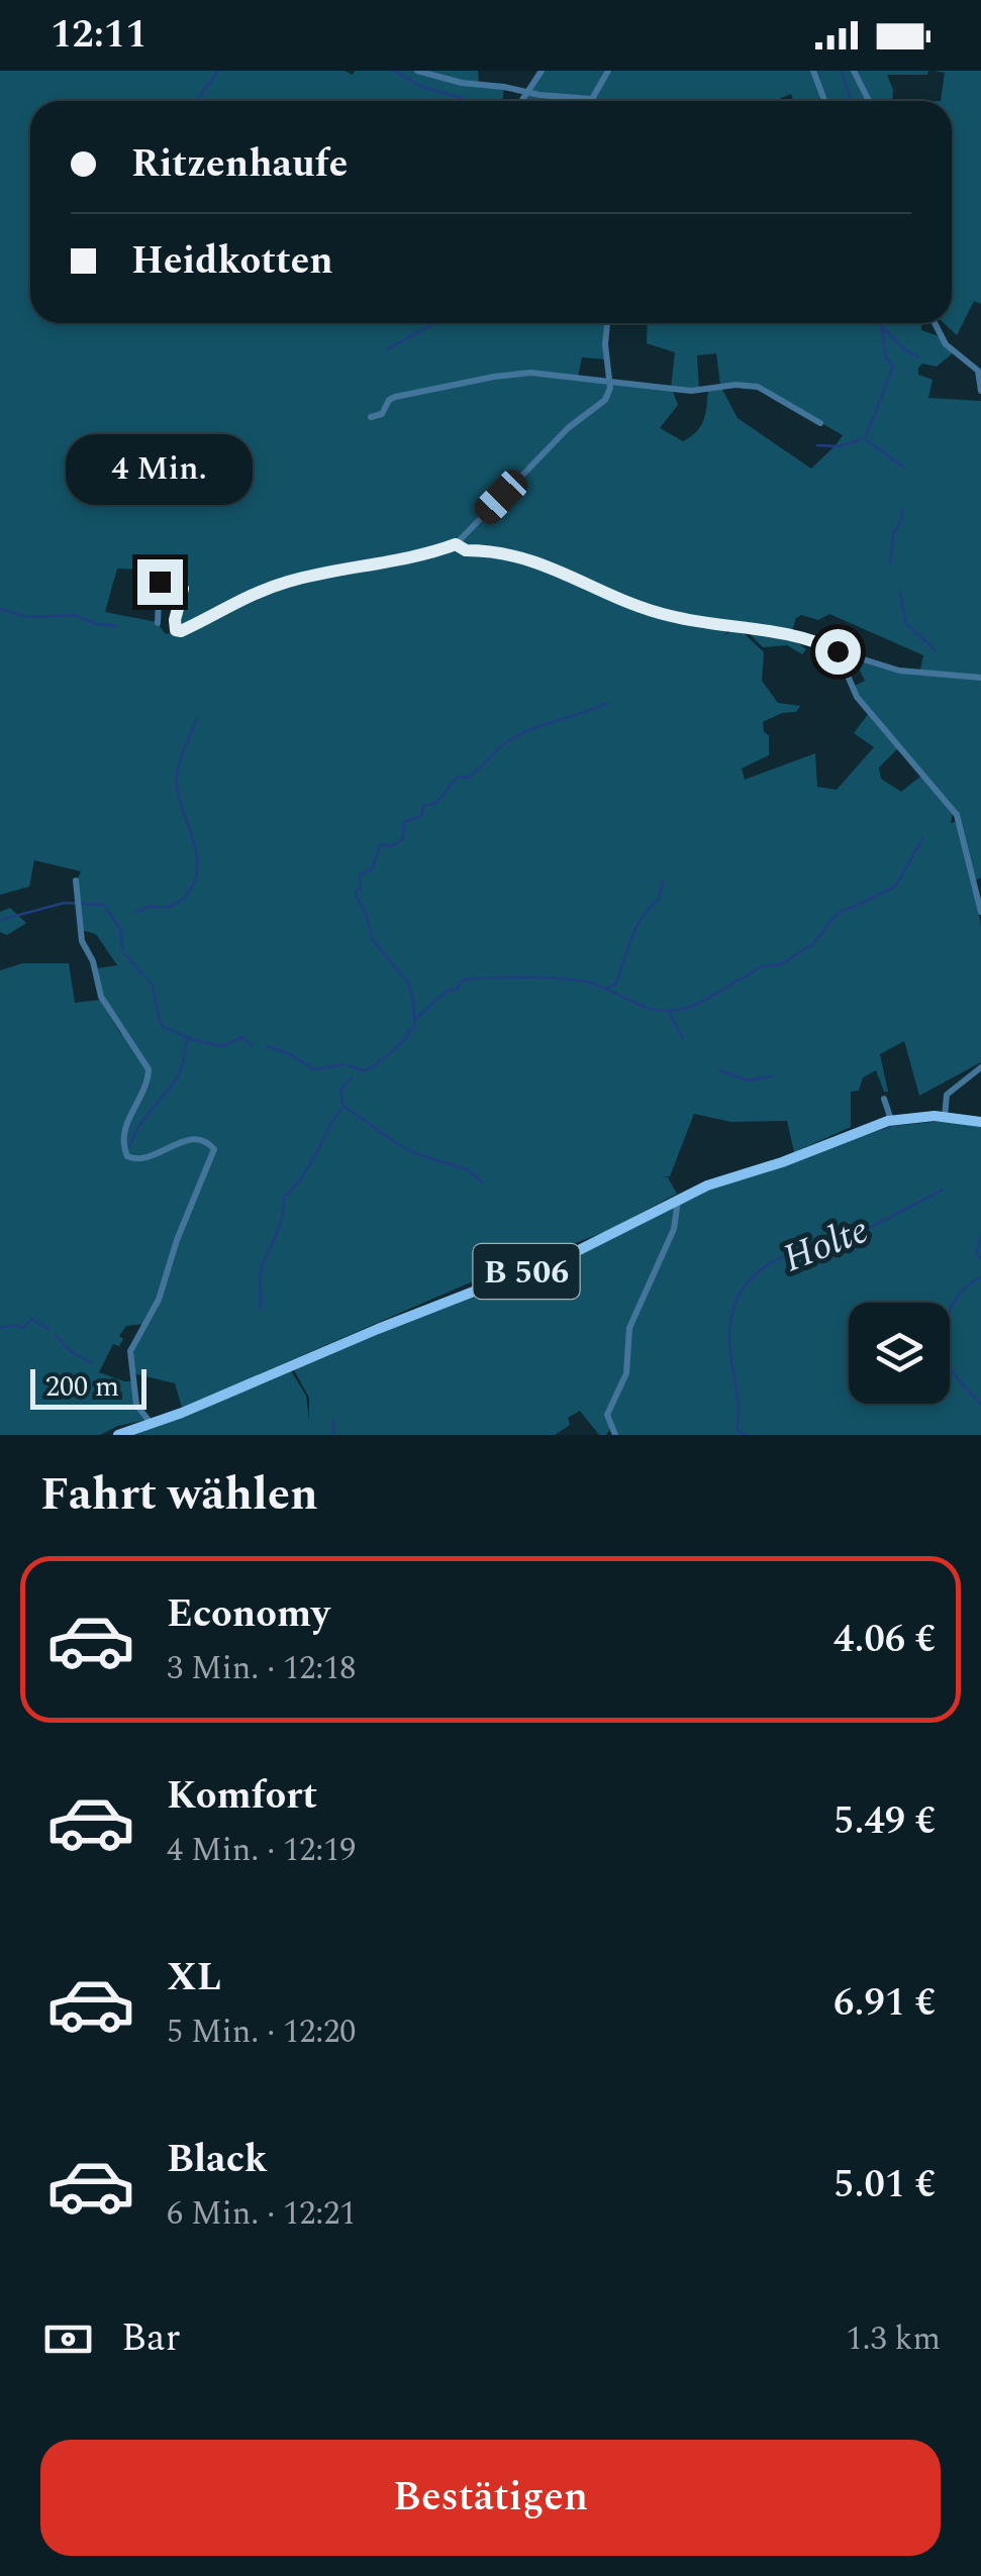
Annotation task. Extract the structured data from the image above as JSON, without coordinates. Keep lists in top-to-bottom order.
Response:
{
  "streets": {
    "main road": ["B 506"]
  },
  "water": ["Holte"],
  "scale_bar": "200 m",
  "page": {
    "status": "12:11",
    "banner": ["Ritzenhaufe", "Heidkotten"],
    "bubble": "4 Min.",
    "scale": "200 m",
    "heading": "Fahrt wählen",
    "list": [
      {
        "name": "Economy",
        "note": "3 Min. · 12:18",
        "value": "4.06 €"
      },
      {
        "name": "Komfort",
        "note": "4 Min. · 12:19",
        "value": "5.49 €"
      },
      {
        "name": "XL",
        "note": "5 Min. · 12:20",
        "value": "6.91 €"
      },
      {
        "name": "Black",
        "note": "6 Min. · 12:21",
        "value": "5.01 €"
      }
    ],
    "pay": ["Bar", "1.3 km"],
    "buttons": "Bestätigen"
  }
}
